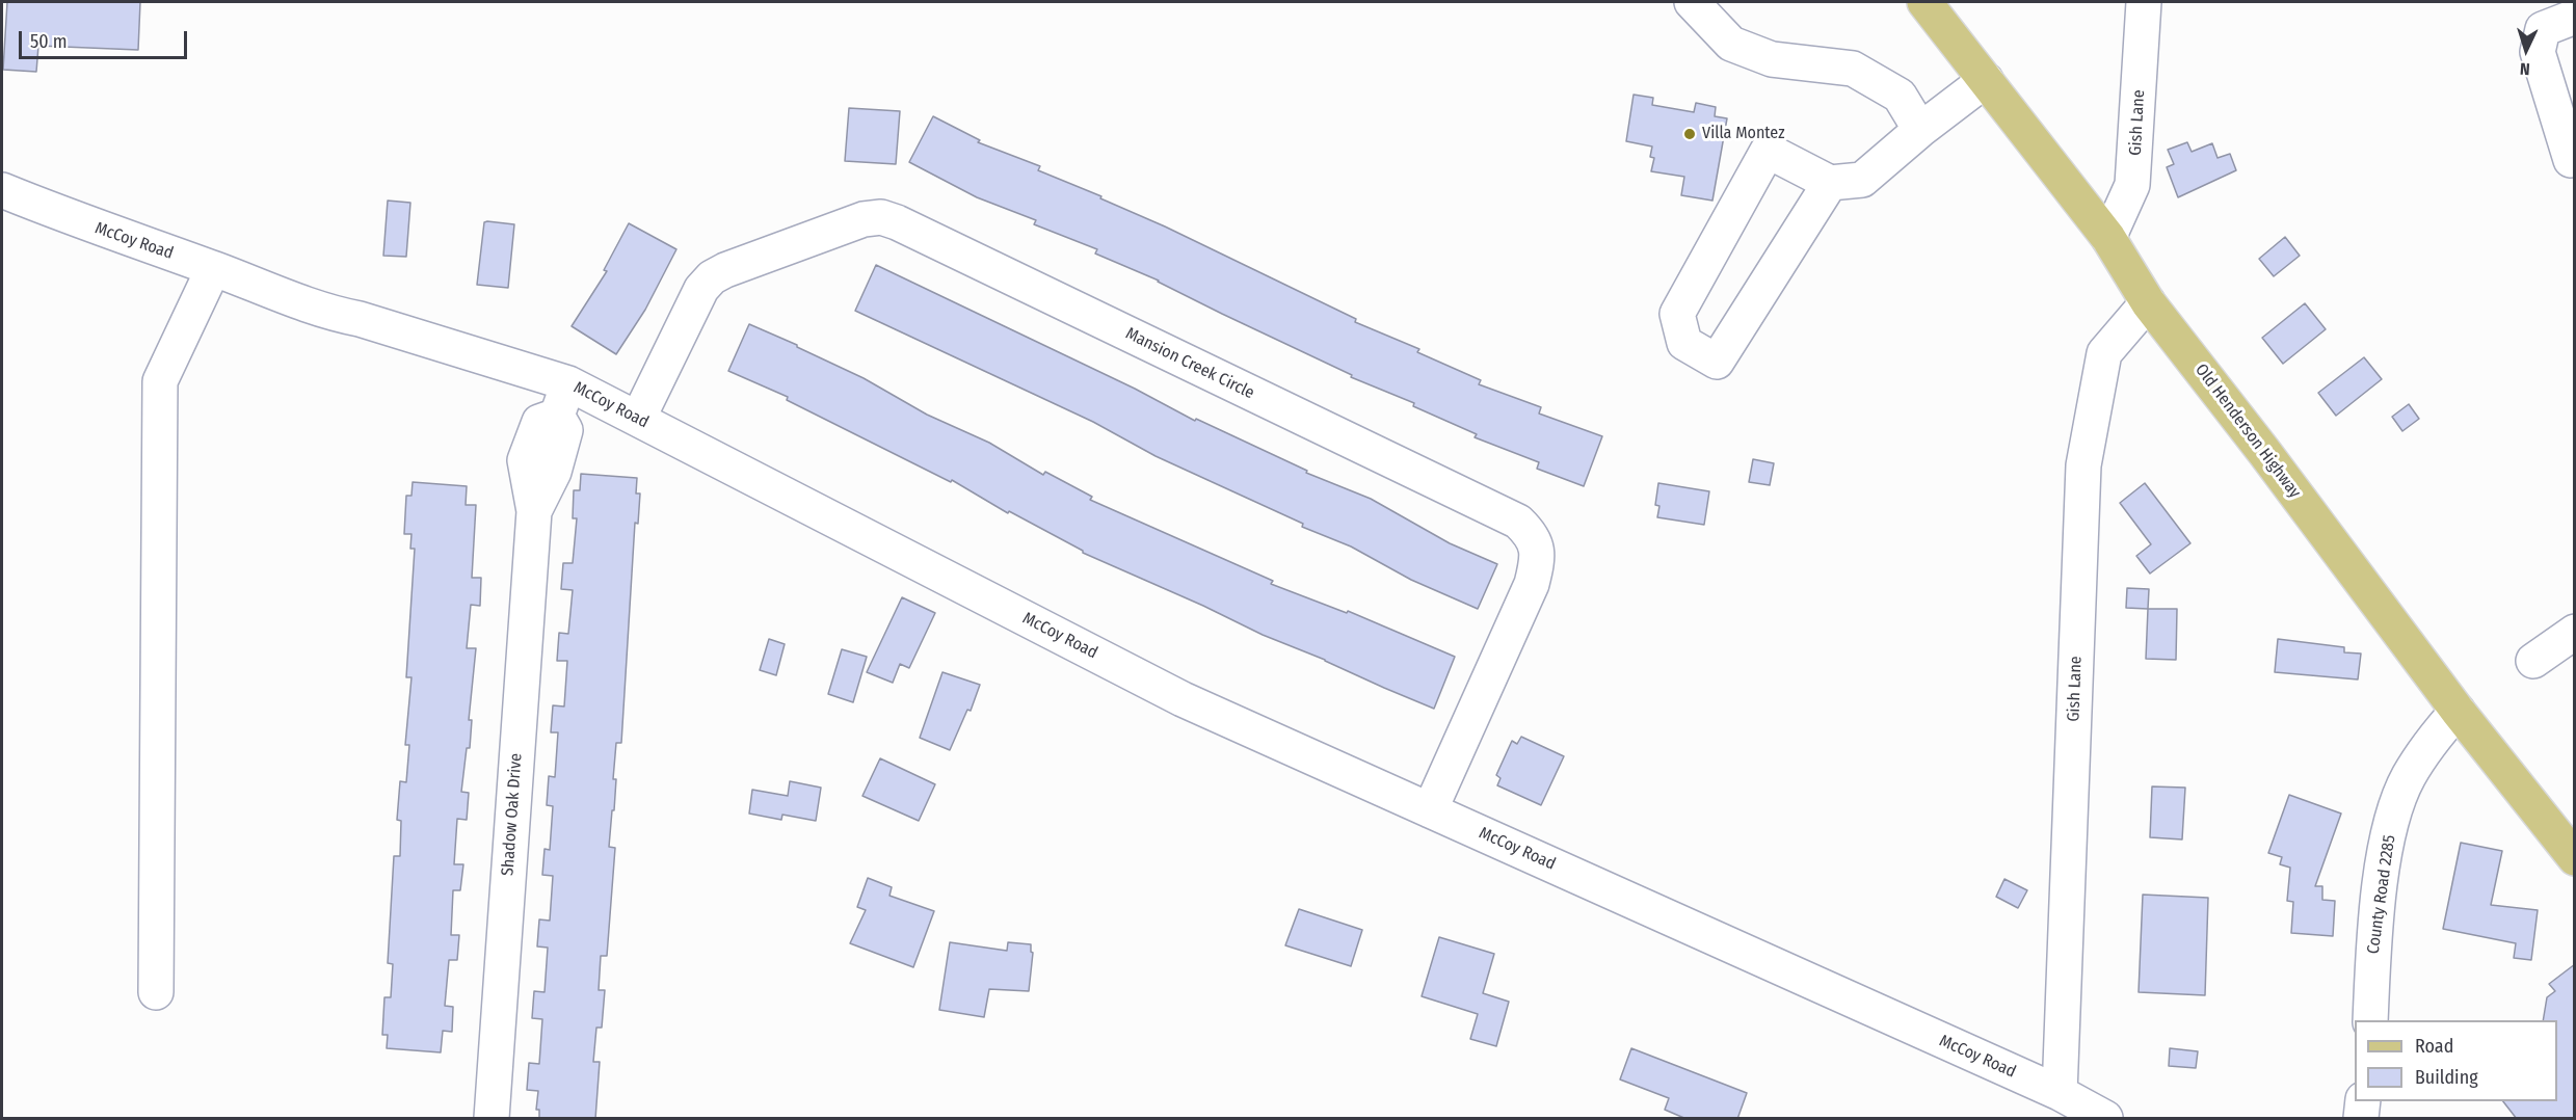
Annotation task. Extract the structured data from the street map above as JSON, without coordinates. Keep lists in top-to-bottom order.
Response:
{
  "streets": {
    "main road": ["Old Henderson Highway"],
    "street": [
      "Gish Lane",
      "McCoy Road",
      "Mansion Creek Circle",
      "Shadow Oak Drive",
      "County Road 2285"
    ]
  },
  "crossings": [
    ["Gish Lane", "McCoy Road"],
    ["Gish Lane", "Old Henderson Highway"],
    ["McCoy Road", "Mansion Creek Circle"],
    ["McCoy Road", "Shadow Oak Drive"],
    ["Old Henderson Highway", "County Road 2285"]
  ],
  "places": ["Villa Montez"],
  "legend": ["Road", "Building"],
  "scale_bar": "50 m",
  "north": "bottom"
}
